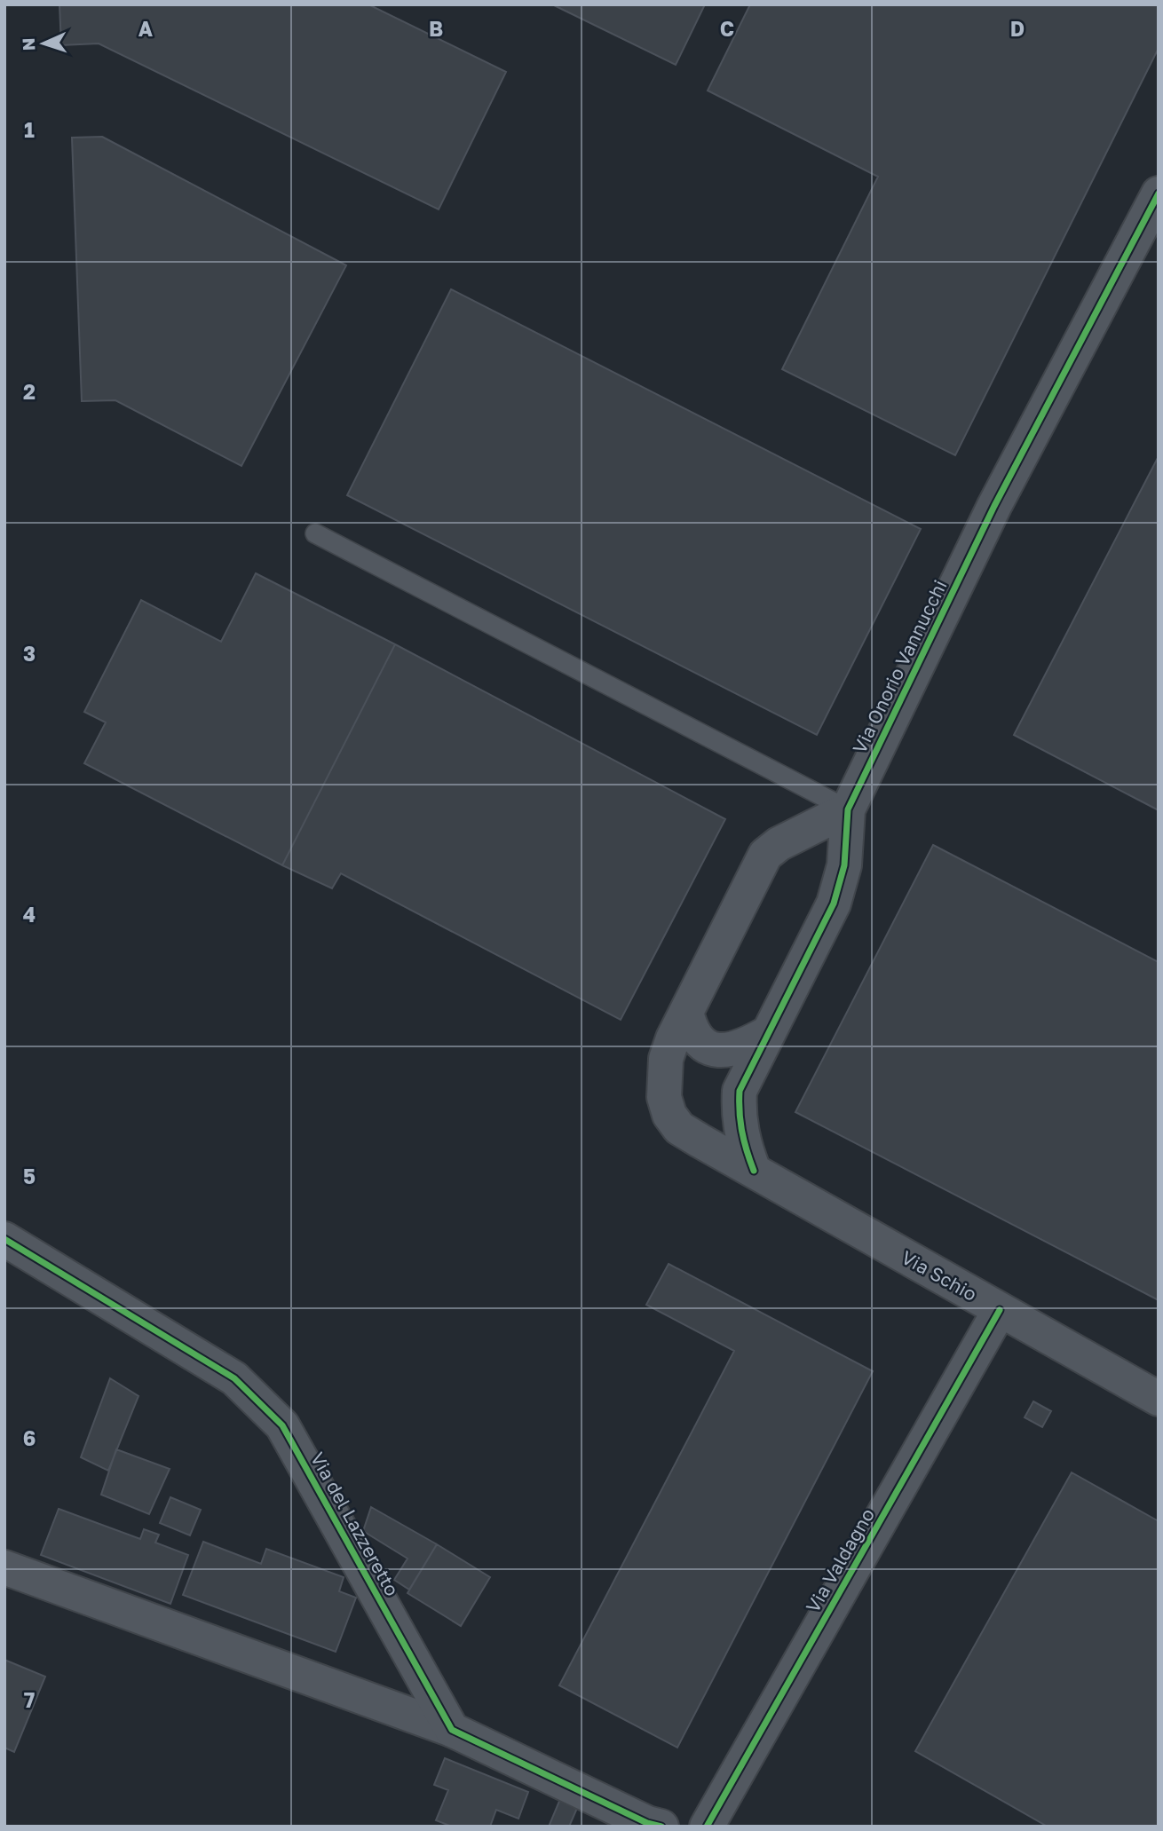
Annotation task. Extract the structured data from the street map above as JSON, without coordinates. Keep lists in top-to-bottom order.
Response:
{
  "streets": {
    "street": [
      "Via Onorio Vannucchi",
      "Via Schio",
      "Via del Lazzeretto",
      "Via Valdagno"
    ]
  },
  "crossings": [
    ["Via Onorio Vannucchi", "Via Schio"],
    ["Via Schio", "Via Valdagno"]
  ],
  "north": "left",
  "grid": {
    "columns": [
      "A",
      "B",
      "C",
      "D"
    ],
    "rows": [
      "1",
      "2",
      "3",
      "4",
      "5",
      "6",
      "7"
    ]
  }
}
